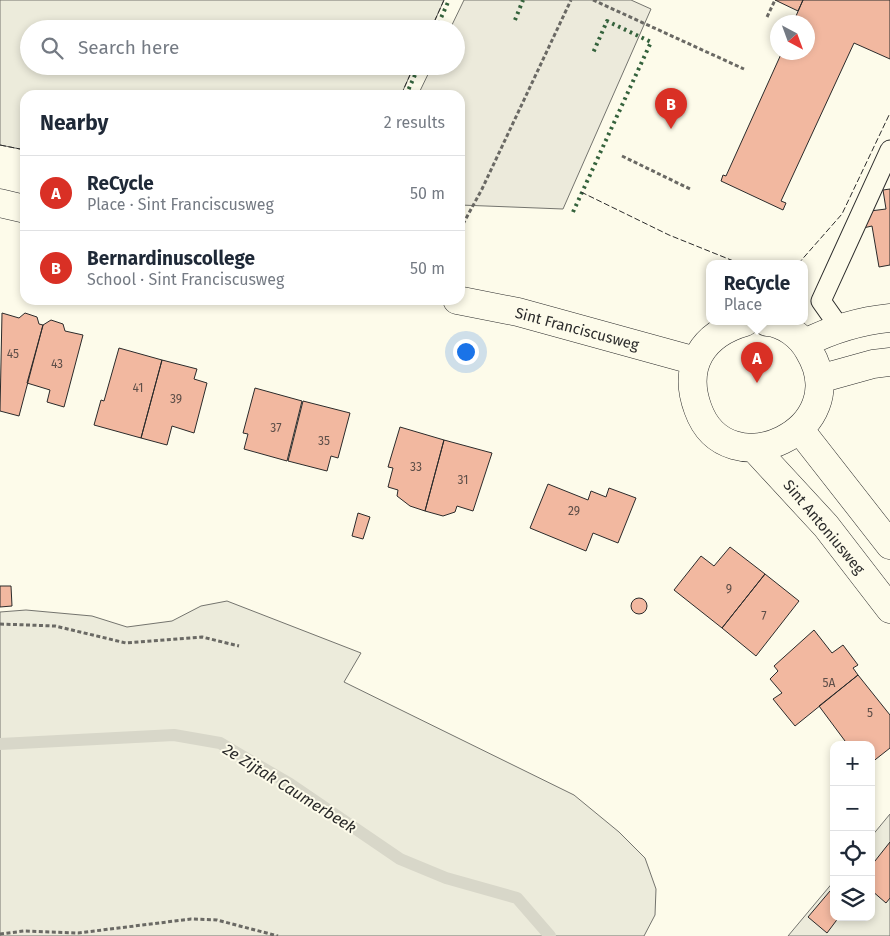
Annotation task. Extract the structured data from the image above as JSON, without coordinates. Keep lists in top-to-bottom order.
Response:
{
  "streets": {
    "street": ["Sint Franciscusweg", "Sint Antoniusweg"]
  },
  "water": ["2e Zijtak Caumerbeek"],
  "house_numbers": [
    "45",
    "43",
    "41",
    "39",
    "37",
    "35",
    "33",
    "31",
    "29",
    "9",
    "7",
    "5A",
    "5"
  ],
  "north": "bottom right",
  "page": {
    "search": "Search here",
    "pins": ["B", "A"],
    "heading": ["Nearby", "2 results"],
    "list": [
      {
        "mark": "A",
        "name": "ReCycle",
        "note": "Place · Sint Franciscusweg",
        "value": "50 m"
      },
      {
        "mark": "B",
        "name": "Bernardinuscollege",
        "note": "School · Sint Franciscusweg",
        "value": "50 m"
      }
    ],
    "popup": ["ReCycle", "Place"],
    "map_buttons": ["+", "−"]
  }
}
